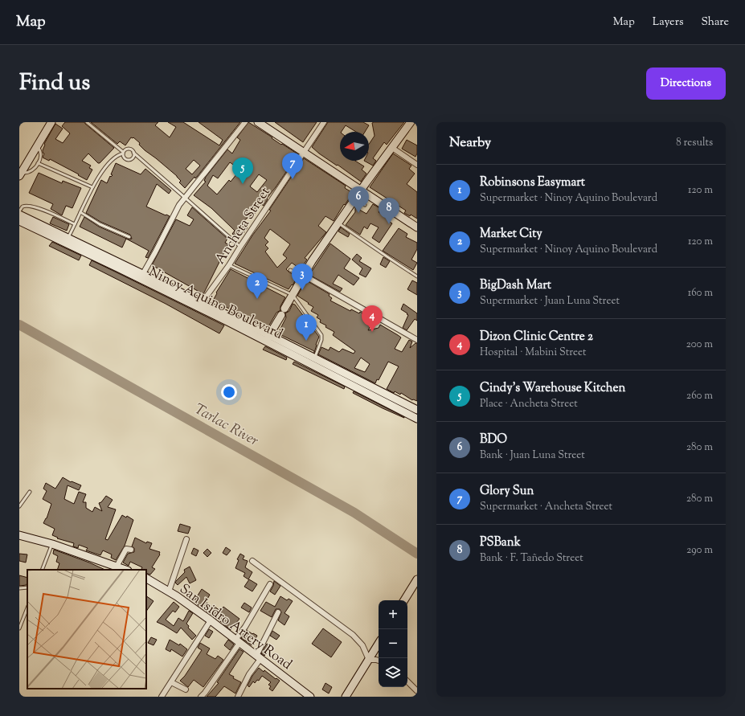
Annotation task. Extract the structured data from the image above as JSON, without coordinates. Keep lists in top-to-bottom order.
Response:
{
  "streets": {
    "main road": ["Ninoy Aquino Boulevard", "San Isidro Artery Road"],
    "street": ["Ancheta Street"]
  },
  "crossings": [
    ["Ancheta Street", "Ninoy Aquino Boulevard"]
  ],
  "water": ["Tarlac River"],
  "north": "left",
  "page": {
    "header": "Map",
    "nav": ["Map", "Layers", "Share"],
    "title": "Find us",
    "buttons": "Directions",
    "heading": ["Nearby", "8 results"],
    "pins": [
      "7",
      "5",
      "6",
      "8",
      "3",
      "2",
      "4",
      "1"
    ],
    "list": [
      {
        "mark": "1",
        "name": "Robinsons Easymart",
        "note": "Supermarket · Ninoy Aquino Boulevard",
        "value": "120 m"
      },
      {
        "mark": "2",
        "name": "Market City",
        "note": "Supermarket · Ninoy Aquino Boulevard",
        "value": "120 m"
      },
      {
        "mark": "3",
        "name": "BigDash Mart",
        "note": "Supermarket · Juan Luna Street",
        "value": "160 m"
      },
      {
        "mark": "4",
        "name": "Dizon Clinic Centre 2",
        "note": "Hospital · Mabini Street",
        "value": "200 m"
      },
      {
        "mark": "5",
        "name": "Cindy's Warehouse Kitchen",
        "note": "Place · Ancheta Street",
        "value": "260 m"
      },
      {
        "mark": "6",
        "name": "BDO",
        "note": "Bank · Juan Luna Street",
        "value": "280 m"
      },
      {
        "mark": "7",
        "name": "Glory Sun",
        "note": "Supermarket · Ancheta Street",
        "value": "280 m"
      },
      {
        "mark": "8",
        "name": "PSBank",
        "note": "Bank · F. Tañedo Street",
        "value": "290 m"
      }
    ],
    "map_buttons": ["+", "−"]
  }
}
